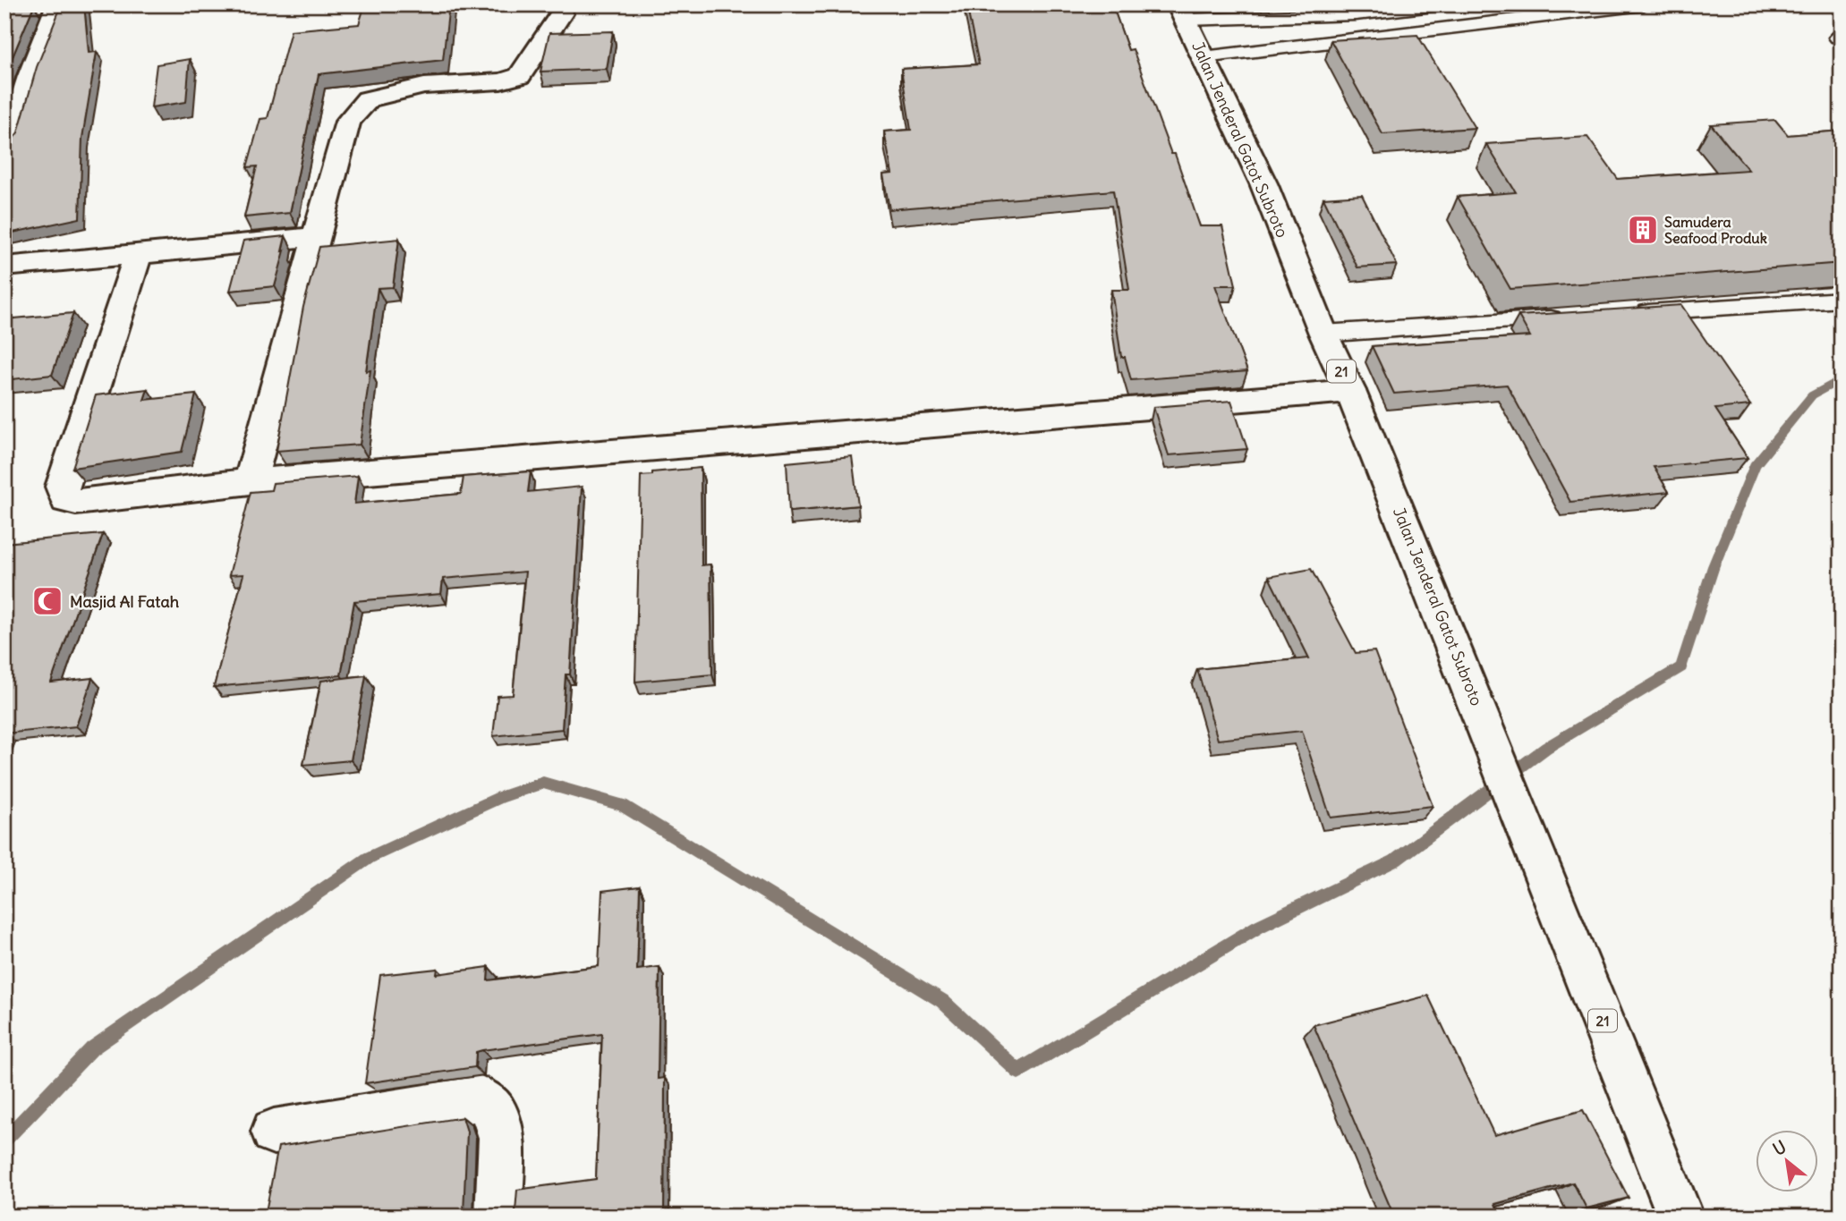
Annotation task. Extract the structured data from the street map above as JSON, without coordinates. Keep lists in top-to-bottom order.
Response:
{
  "streets": {
    "main road": ["Jalan Jenderal Gatot Subroto", "21"]
  },
  "places": {
    "building": ["Samudera Seafood Produk"],
    "mosque": ["Masjid Al Fatah"]
  },
  "north": "top left"
}
